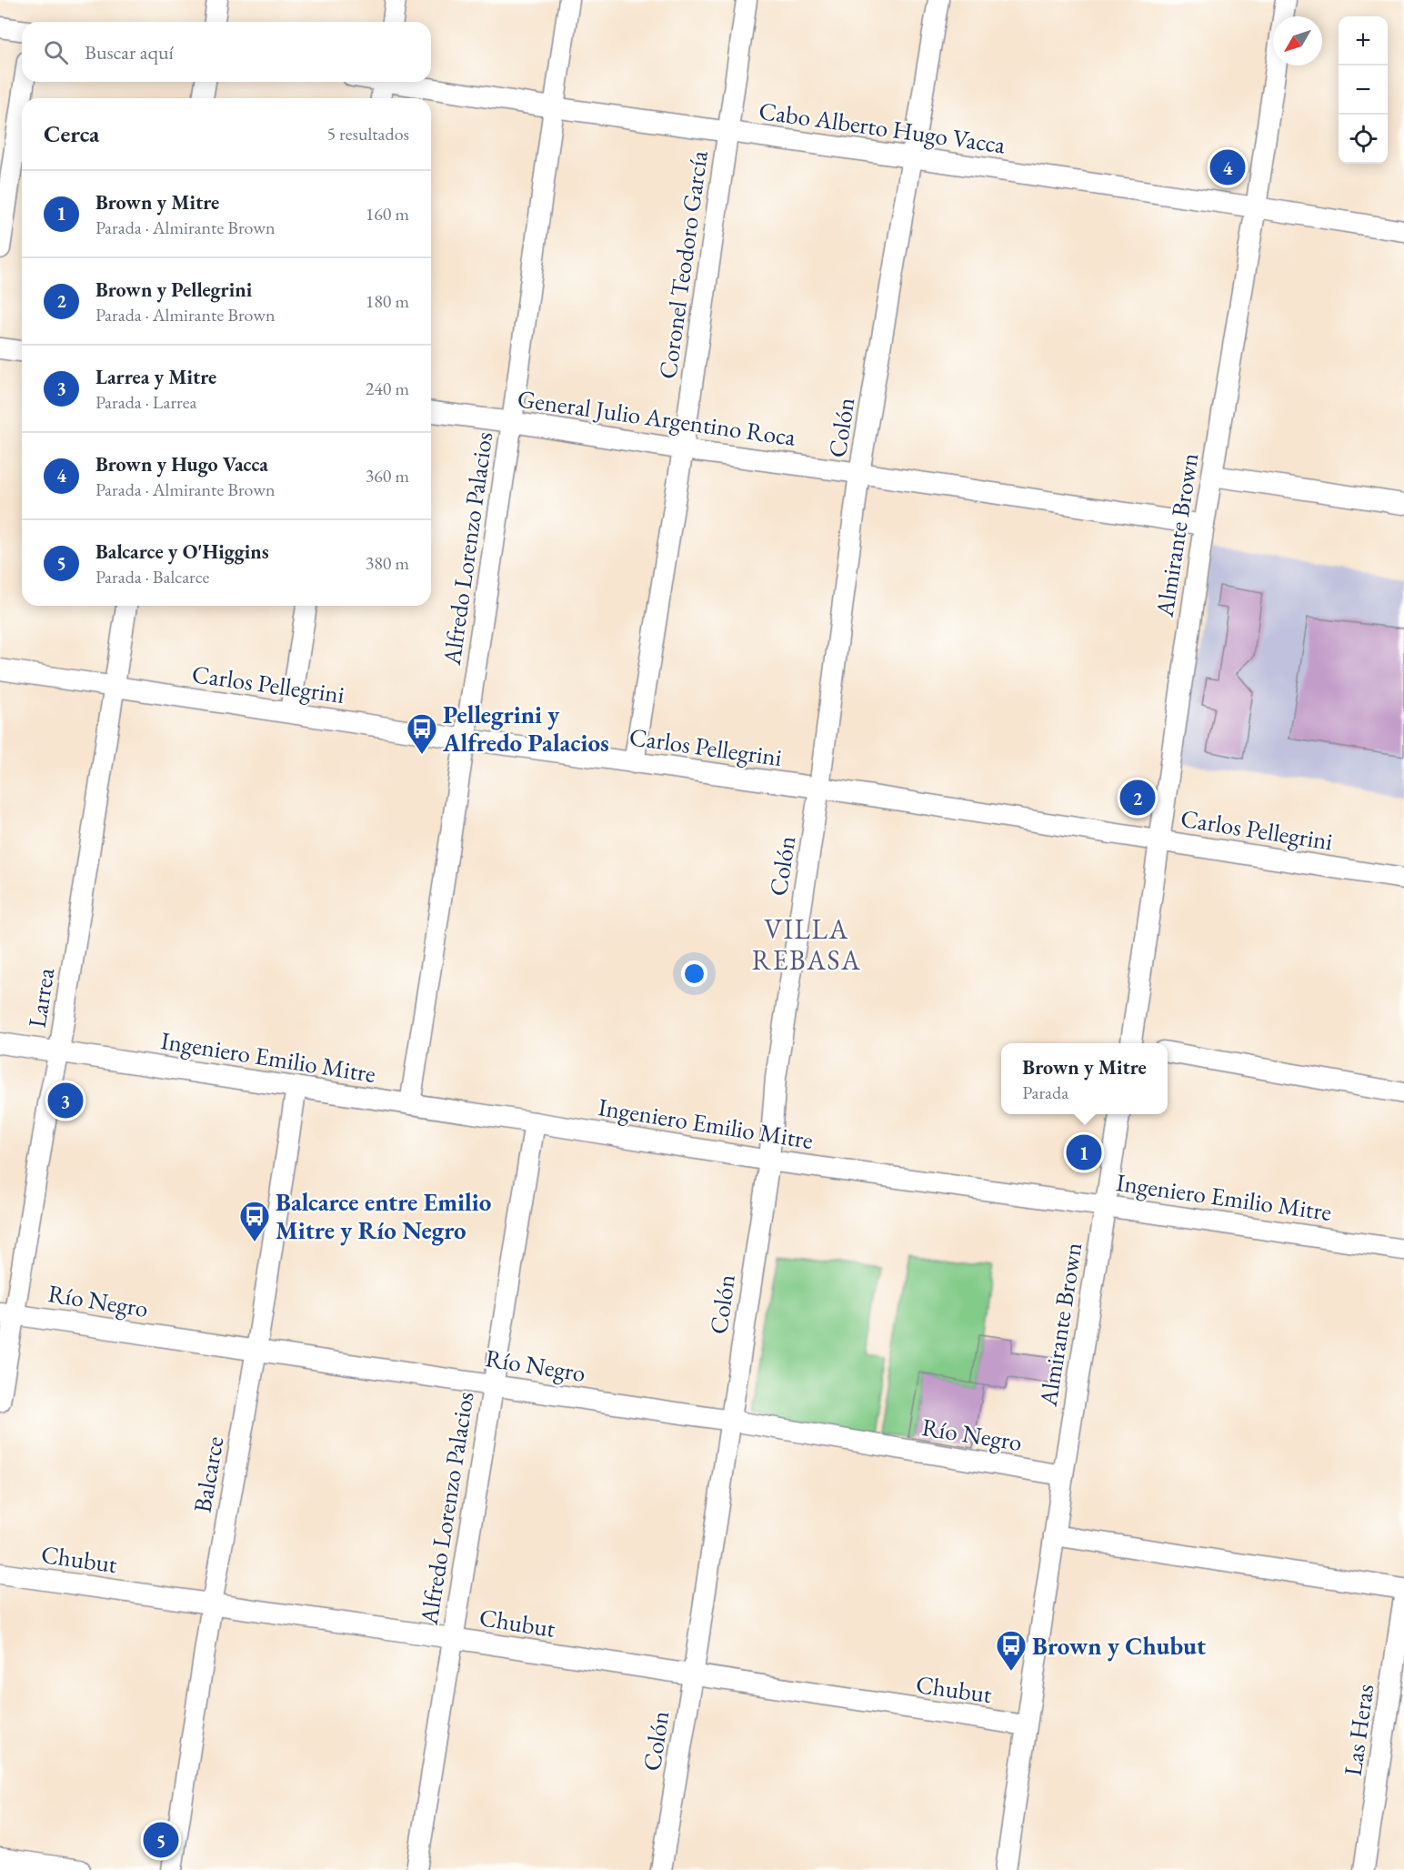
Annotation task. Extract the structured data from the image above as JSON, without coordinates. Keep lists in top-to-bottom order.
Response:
{
  "streets": {
    "street": [
      "Cabo Alberto Hugo Vacca",
      "Coronel Teodoro García",
      "General Julio Argentino Roca",
      "Colón",
      "Almirante Brown",
      "Alfredo Lorenzo Palacios",
      "Carlos Pellegrini",
      "Larrea",
      "Ingeniero Emilio Mitre",
      "Río Negro",
      "Balcarce",
      "Chubut",
      "Las Heras"
    ]
  },
  "crossings": [
    ["Cabo Alberto Hugo Vacca", "Coronel Teodoro García"],
    ["Cabo Alberto Hugo Vacca", "Colón"],
    ["Cabo Alberto Hugo Vacca", "Almirante Brown"],
    ["Cabo Alberto Hugo Vacca", "Alfredo Lorenzo Palacios"],
    ["Coronel Teodoro García", "General Julio Argentino Roca"],
    ["Coronel Teodoro García", "Carlos Pellegrini"],
    ["General Julio Argentino Roca", "Colón"],
    ["General Julio Argentino Roca", "Almirante Brown"],
    ["General Julio Argentino Roca", "Alfredo Lorenzo Palacios"],
    ["Colón", "Carlos Pellegrini"],
    ["Colón", "Ingeniero Emilio Mitre"],
    ["Colón", "Río Negro"],
    ["Colón", "Chubut"],
    ["Almirante Brown", "Carlos Pellegrini"],
    ["Almirante Brown", "Ingeniero Emilio Mitre"],
    ["Almirante Brown", "Río Negro"],
    ["Almirante Brown", "Chubut"],
    ["Alfredo Lorenzo Palacios", "Carlos Pellegrini"],
    ["Alfredo Lorenzo Palacios", "Ingeniero Emilio Mitre"],
    ["Alfredo Lorenzo Palacios", "Río Negro"],
    ["Alfredo Lorenzo Palacios", "Chubut"],
    ["Carlos Pellegrini", "Larrea"],
    ["Larrea", "Ingeniero Emilio Mitre"],
    ["Larrea", "Río Negro"],
    ["Ingeniero Emilio Mitre", "Balcarce"],
    ["Río Negro", "Balcarce"],
    ["Balcarce", "Chubut"]
  ],
  "districts": ["VILLA REBASA"],
  "places": {
    "bus stop": ["Pellegrini y Alfredo Palacios", "Balcarce entre Emilio Mitre y Río Negro", "Brown y Chubut"]
  },
  "north": "bottom left",
  "page": {
    "map_buttons": ["+", "−"],
    "search": "Buscar aquí",
    "heading": ["Cerca", "5 resultados"],
    "pins": [
      "4",
      "2",
      "3",
      "1",
      "5"
    ],
    "list": [
      {
        "mark": "1",
        "name": "Brown y Mitre",
        "note": "Parada · Almirante Brown",
        "value": "160 m"
      },
      {
        "mark": "2",
        "name": "Brown y Pellegrini",
        "note": "Parada · Almirante Brown",
        "value": "180 m"
      },
      {
        "mark": "3",
        "name": "Larrea y Mitre",
        "note": "Parada · Larrea",
        "value": "240 m"
      },
      {
        "mark": "4",
        "name": "Brown y Hugo Vacca",
        "note": "Parada · Almirante Brown",
        "value": "360 m"
      },
      {
        "mark": "5",
        "name": "Balcarce y O'Higgins",
        "note": "Parada · Balcarce",
        "value": "380 m"
      }
    ],
    "popup": ["Brown y Mitre", "Parada"]
  }
}
